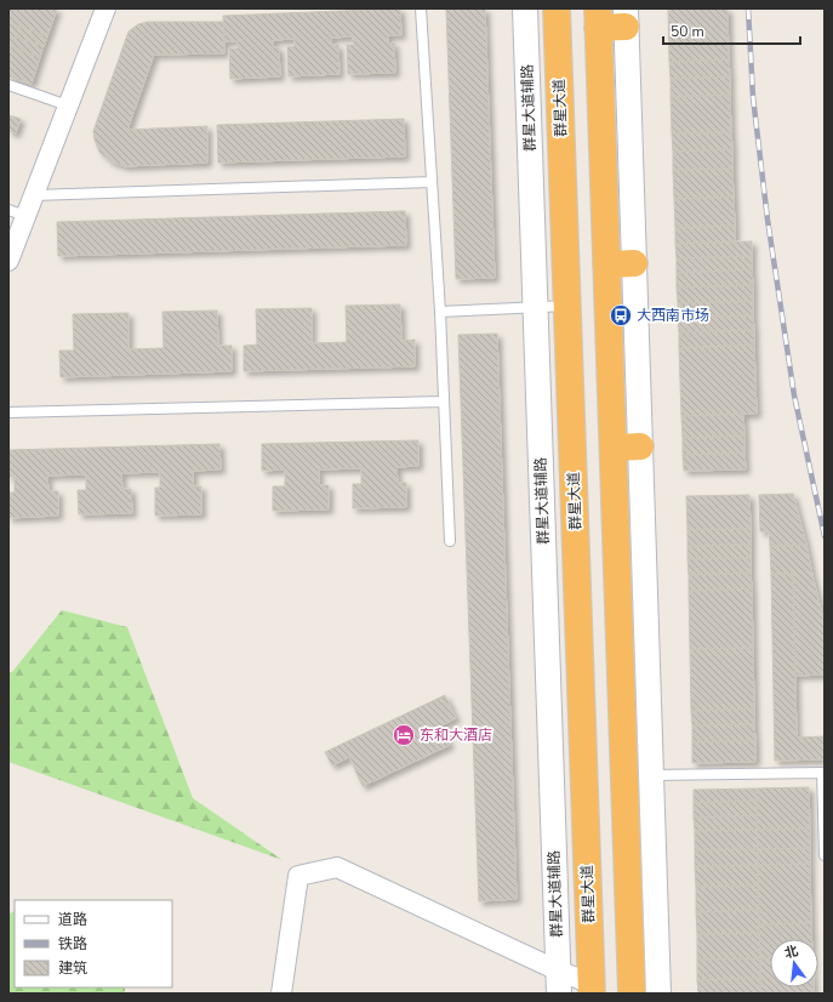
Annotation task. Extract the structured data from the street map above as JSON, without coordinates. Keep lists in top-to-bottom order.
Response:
{
  "streets": {
    "highway": ["群星大道"],
    "street": ["群星大道辅路"]
  },
  "places": {
    "bus stop": ["大西南市场"],
    "hotel": ["东和大酒店"]
  },
  "legend": ["道路", "铁路", "建筑"],
  "scale_bar": "50 m",
  "north": "top"
}
